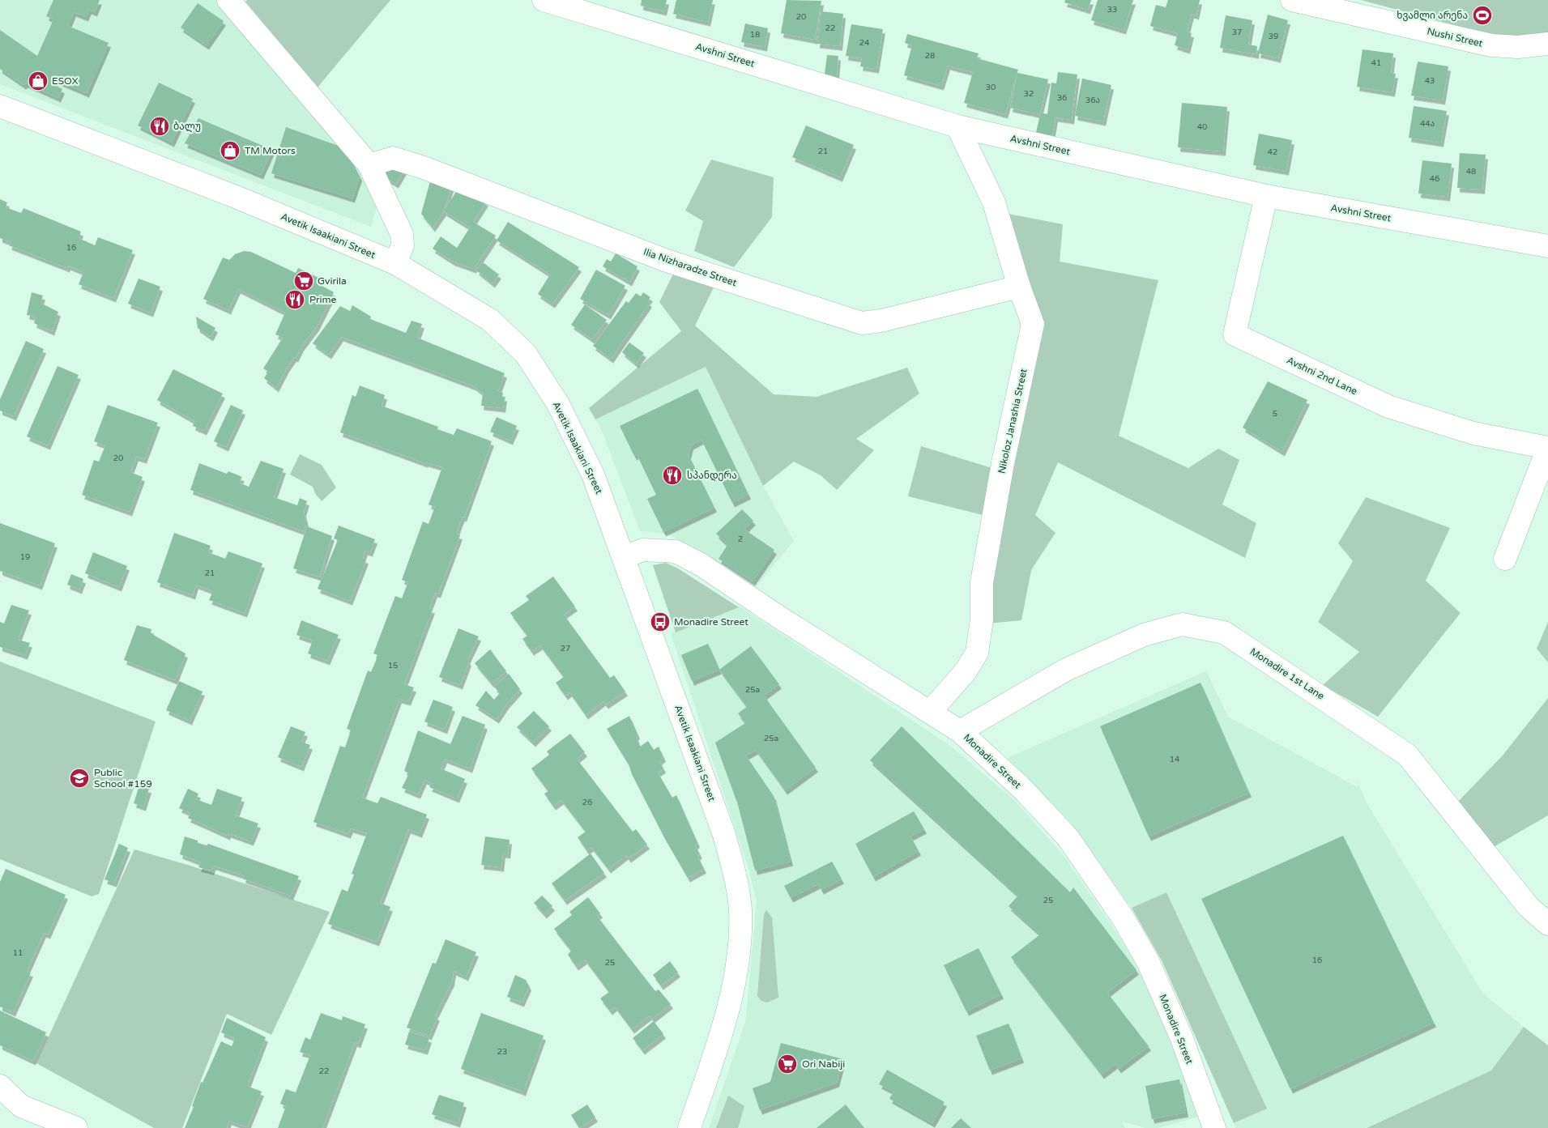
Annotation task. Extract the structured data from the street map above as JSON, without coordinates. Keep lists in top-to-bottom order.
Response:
{
  "streets": {
    "street": [
      "Nushi Street",
      "Avshni Street",
      "Avetik Isaakiani Street",
      "Ilia Nizharadze Street",
      "Avshni 2nd Lane",
      "Nikoloz Janashia Street",
      "Monadire 1st Lane",
      "Monadire Street"
    ]
  },
  "crossings": [
    ["Avshni Street", "Avshni 2nd Lane"],
    ["Avshni Street", "Nikoloz Janashia Street"],
    ["Avetik Isaakiani Street", "Monadire Street"],
    ["Ilia Nizharadze Street", "Nikoloz Janashia Street"],
    ["Nikoloz Janashia Street", "Monadire Street"],
    ["Monadire 1st Lane", "Monadire Street"]
  ],
  "places": {
    "sports": ["ხვამლი არენა"],
    "shop": ["ESOX", "TM Motors"],
    "restaurant": ["ბალუ", "Prime", "სპანდერა"],
    "supermarket": ["Gvirila", "Ori Nabiji"],
    "bus stop": ["Monadire Street"],
    "school or university": ["Public School #159"]
  },
  "house_numbers": [
    "33",
    "20",
    "22",
    "37",
    "18",
    "39",
    "24",
    "28",
    "41",
    "43",
    "30",
    "32",
    "36",
    "36ა",
    "44ა",
    "40",
    "21",
    "42",
    "48",
    "46",
    "16",
    "5",
    "20",
    "2",
    "19",
    "21",
    "27",
    "15",
    "25a",
    "25a",
    "14",
    "26",
    "25",
    "11",
    "16",
    "25",
    "23",
    "22"
  ]
}
